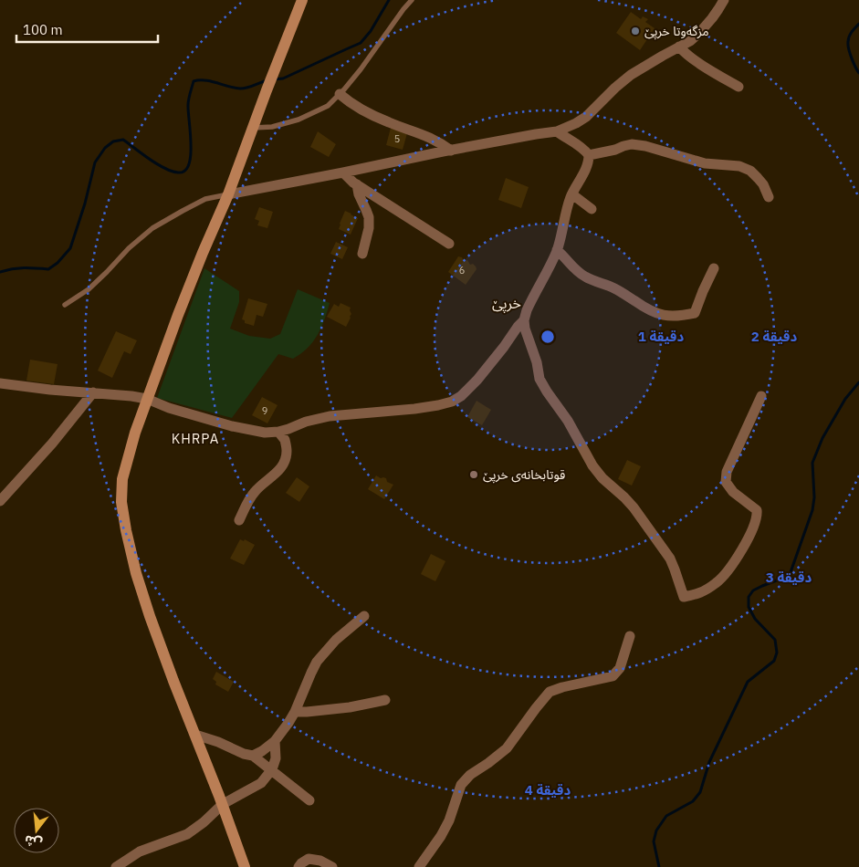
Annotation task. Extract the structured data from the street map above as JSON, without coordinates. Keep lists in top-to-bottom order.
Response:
{
  "districts": ["خرپێ", "KHRPA"],
  "places": ["مزگەوتا خرپێ", "قوتابخانەی خرپێ"],
  "house_numbers": ["5", "6", "9"],
  "scale_bar": "100 m",
  "north": "bottom",
  "rings": [
    "1 دقيقة",
    "2 دقيقة",
    "3 دقيقة",
    "4 دقيقة"
  ]
}
